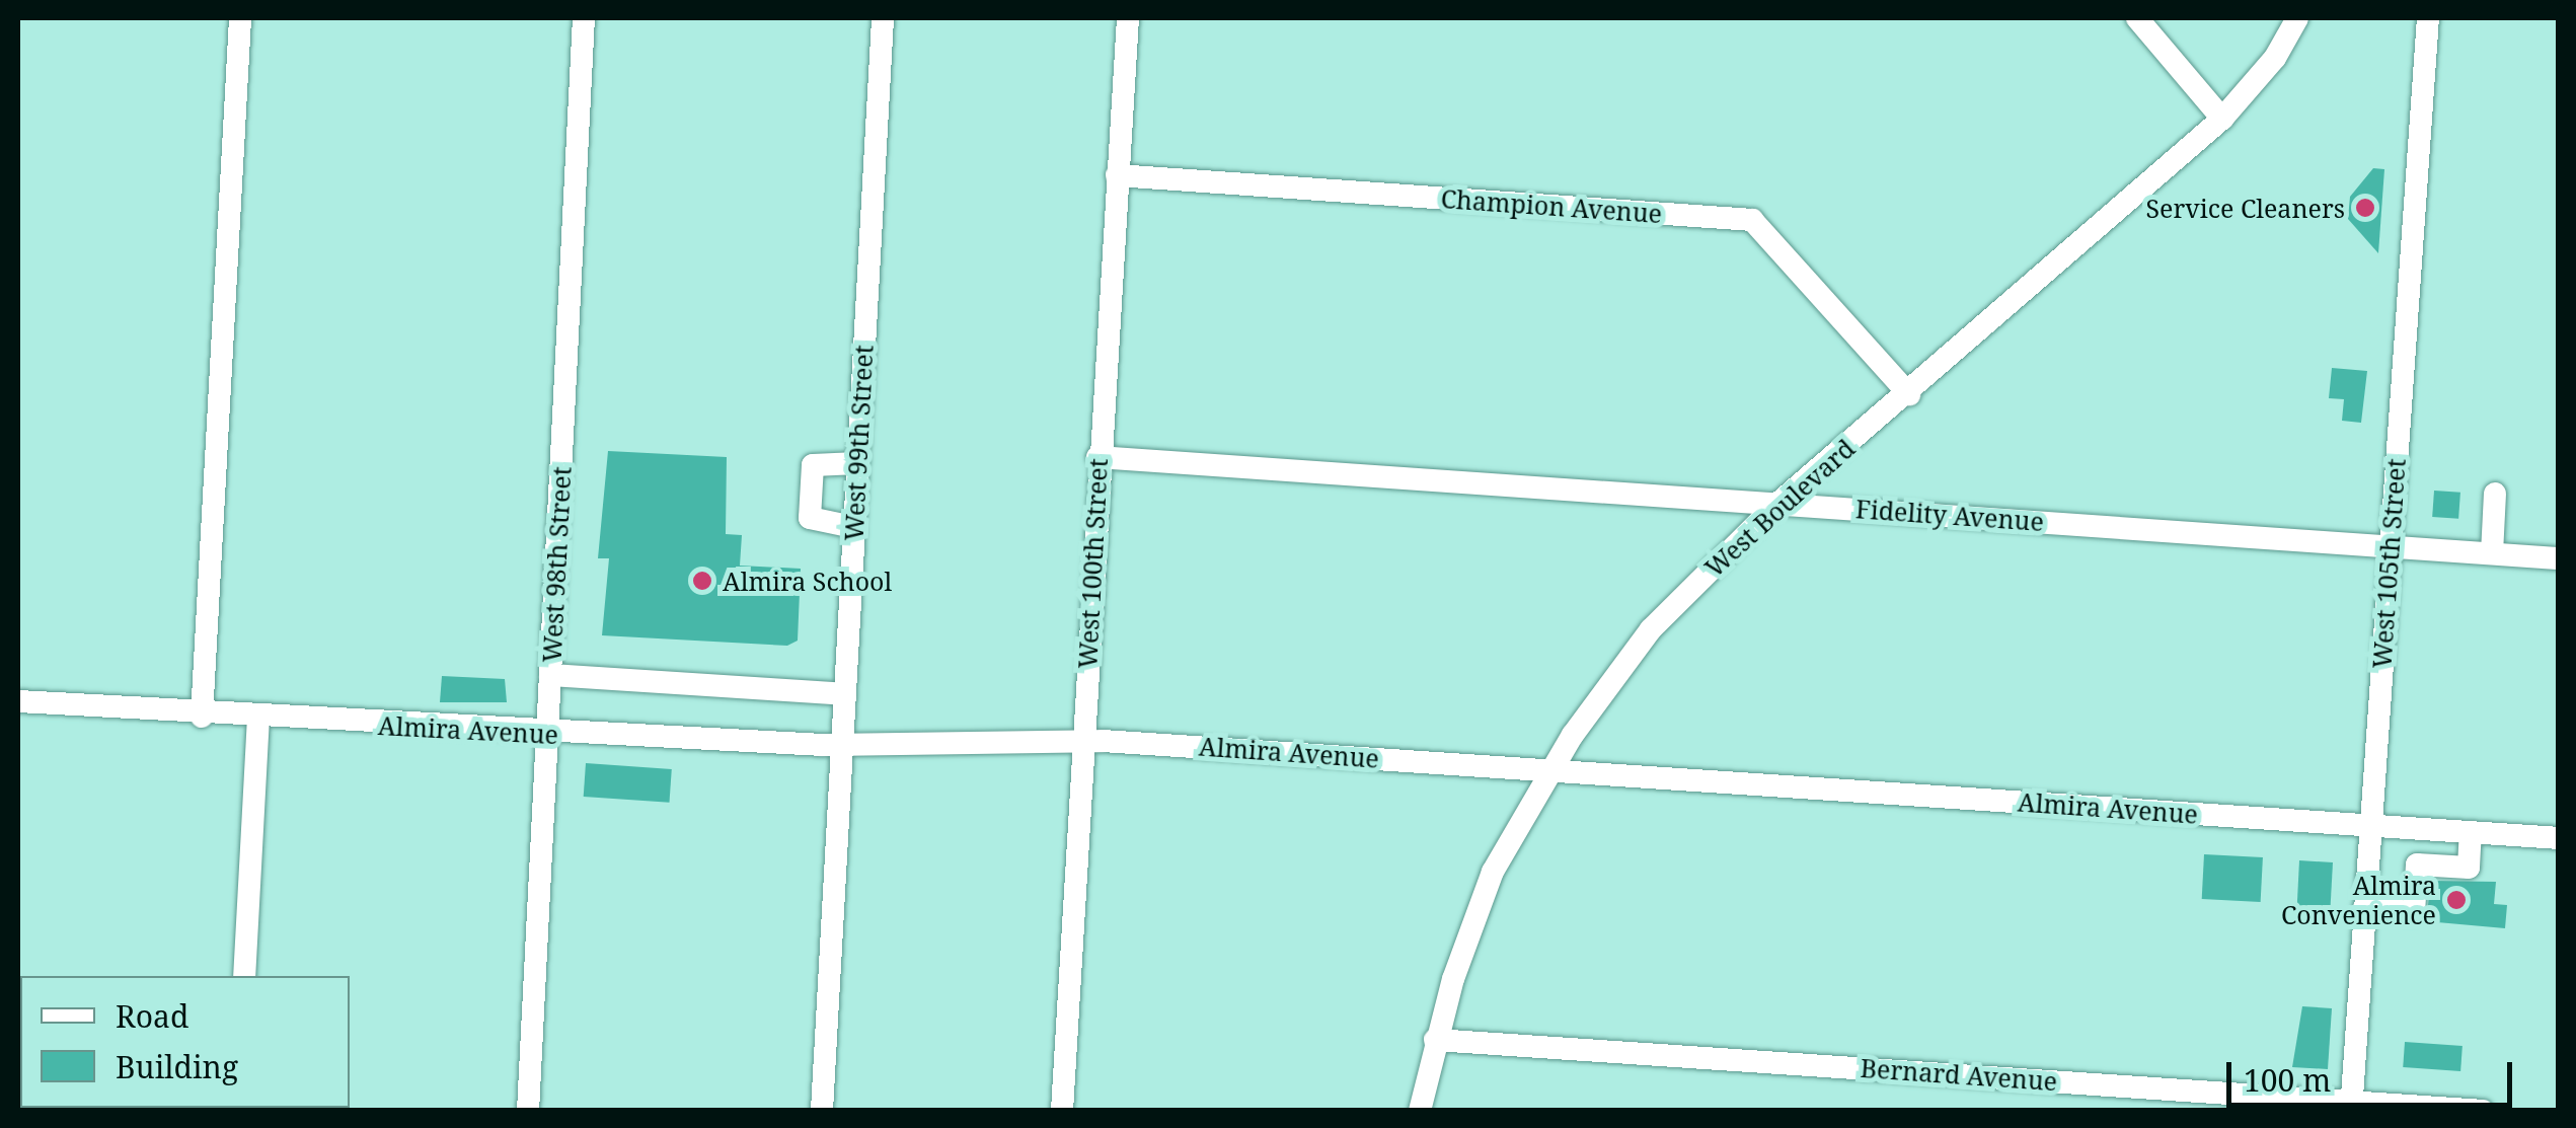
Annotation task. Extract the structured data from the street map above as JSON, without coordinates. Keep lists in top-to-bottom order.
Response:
{
  "streets": {
    "street": [
      "Champion Avenue",
      "West 99th Street",
      "West Boulevard",
      "Fidelity Avenue",
      "West 100th Street",
      "West 105th Street",
      "West 98th Street",
      "Almira Avenue",
      "Bernard Avenue"
    ]
  },
  "crossings": [
    ["Champion Avenue", "West Boulevard"],
    ["Champion Avenue", "West 100th Street"],
    ["West 99th Street", "Almira Avenue"],
    ["West Boulevard", "Fidelity Avenue"],
    ["West Boulevard", "Almira Avenue"],
    ["West Boulevard", "Bernard Avenue"],
    ["Fidelity Avenue", "West 100th Street"],
    ["Fidelity Avenue", "West 105th Street"],
    ["West 100th Street", "Almira Avenue"],
    ["West 105th Street", "Almira Avenue"],
    ["West 105th Street", "Bernard Avenue"],
    ["West 98th Street", "Almira Avenue"]
  ],
  "places": ["Service Cleaners", "Almira School", "Almira Convenience"],
  "legend": ["Road", "Building"],
  "scale_bar": "100 m"
}
